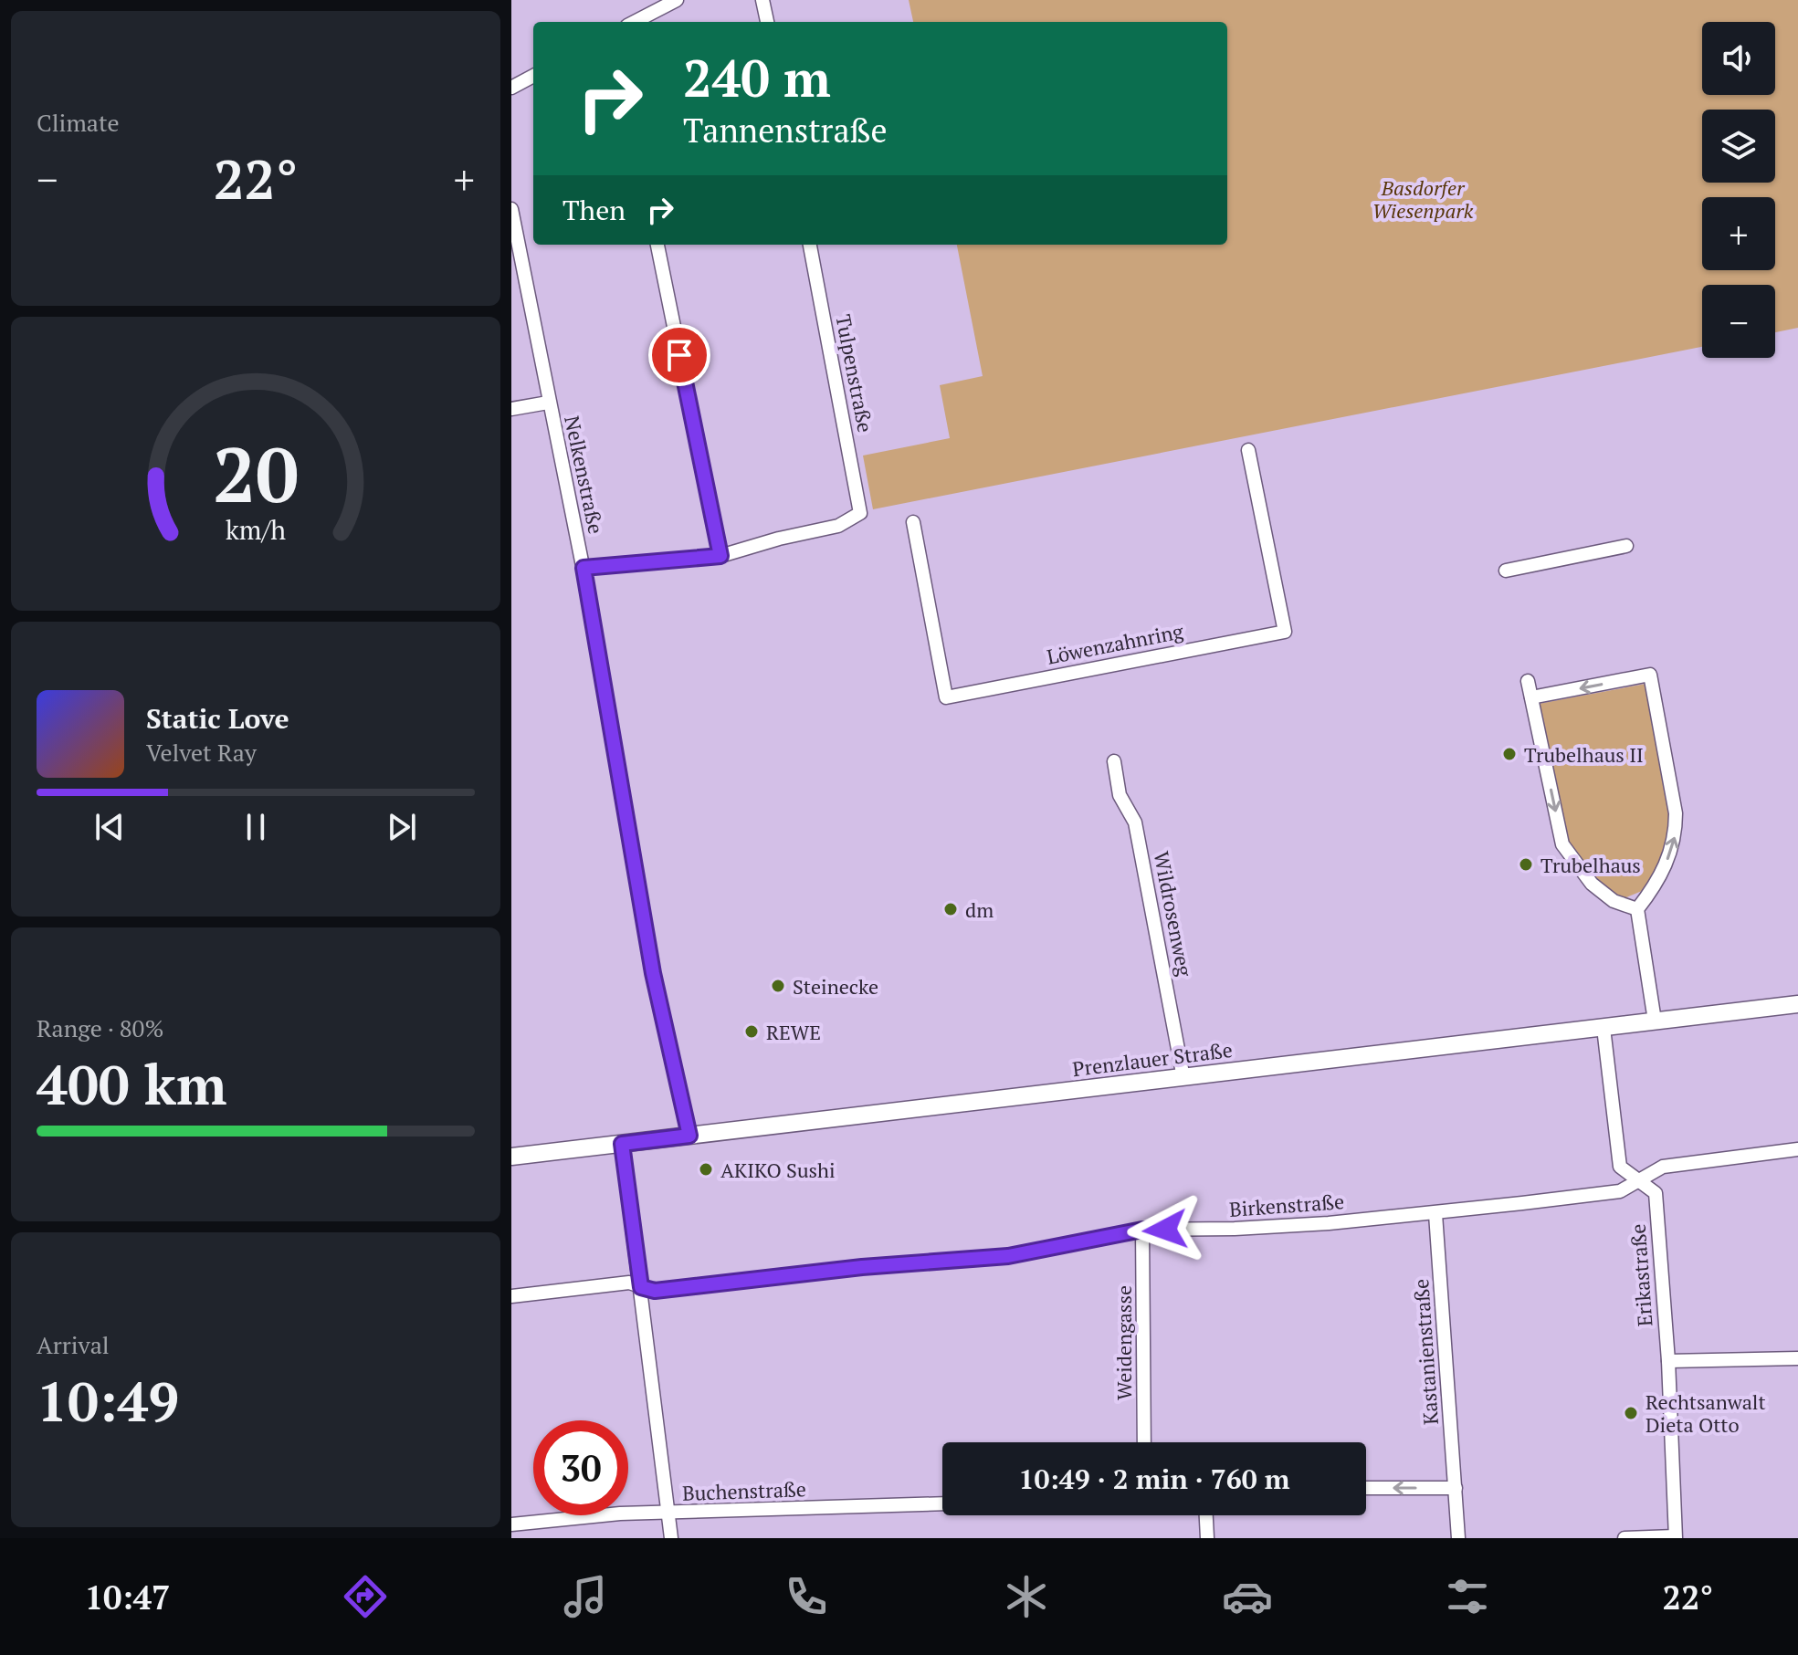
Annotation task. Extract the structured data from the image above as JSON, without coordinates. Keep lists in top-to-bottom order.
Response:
{
  "streets": {
    "main road": ["Prenzlauer Straße"],
    "street": [
      "Tulpenstraße",
      "Nelkenstraße",
      "Löwenzahnring",
      "Wildrosenweg",
      "Birkenstraße",
      "Erikastraße",
      "Weidengasse",
      "Kastanienstraße",
      "Buchenstraße"
    ]
  },
  "crossings": [
    ["Nelkenstraße", "Prenzlauer Straße"],
    ["Wildrosenweg", "Prenzlauer Straße"],
    ["Prenzlauer Straße", "Erikastraße"],
    ["Birkenstraße", "Erikastraße"],
    ["Birkenstraße", "Weidengasse"],
    ["Birkenstraße", "Kastanienstraße"]
  ],
  "parks": ["Basdorfer Wiesenpark"],
  "places": [
    "Trubelhaus II",
    "Trubelhaus",
    "dm",
    "Steinecke",
    "REWE",
    "AKIKO Sushi",
    "Rechtsanwalt Dieta Otto"
  ],
  "page": {
    "tile": [
      "Climate",
      ["Range · 80%", "400 km"],
      ["Arrival", "10:49"]
    ],
    "map_buttons": ["+", "−"],
    "turn": ["240 m", "Tannenstraße"],
    "heat": ["−", "22°", "+"],
    "then": "Then",
    "song": ["Static Love", "Velvet Ray"],
    "limit": "30",
    "trip": "10:49 · 2 min · 760 m",
    "tabs": ["10:47", "22°"],
    "gauge": ["20", "km/h"]
  }
}
